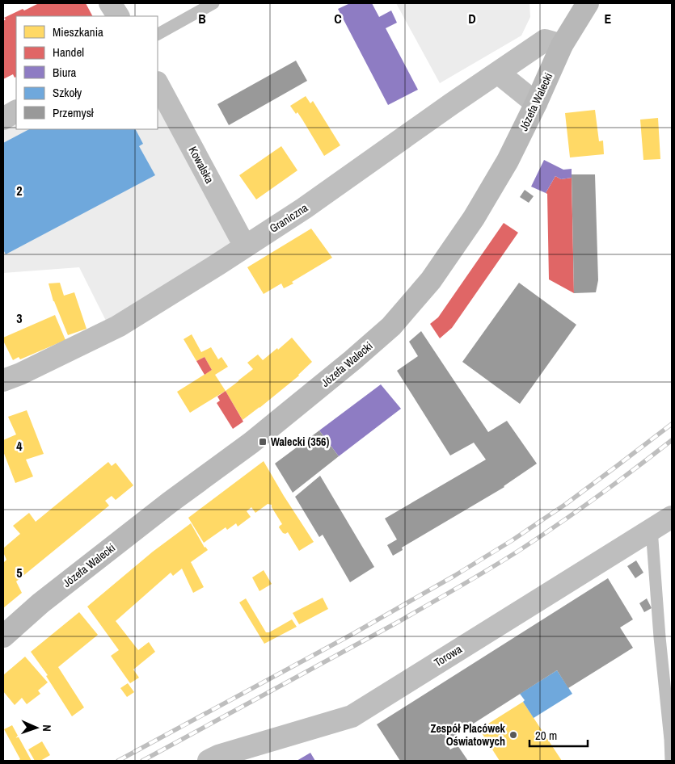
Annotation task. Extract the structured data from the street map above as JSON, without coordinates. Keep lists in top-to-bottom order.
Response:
{
  "streets": {
    "main road": ["Józefa Walecki"],
    "street": ["Kowalska", "Graniczna", "Torowa"]
  },
  "crossings": [
    ["Józefa Walecki", "Graniczna"],
    ["Kowalska", "Graniczna"]
  ],
  "places": {
    "transit": ["Walecki (356)"],
    "other": ["Zespół Placówek Oświatowych"]
  },
  "legend": [
    "Mieszkania",
    "Handel",
    "Biura",
    "Szkoły",
    "Przemysł"
  ],
  "scale_bar": "20 m",
  "north": "right",
  "grid": {
    "columns": [
      "B",
      "C",
      "D",
      "E"
    ],
    "rows": [
      "2",
      "3",
      "4",
      "5"
    ]
  }
}
